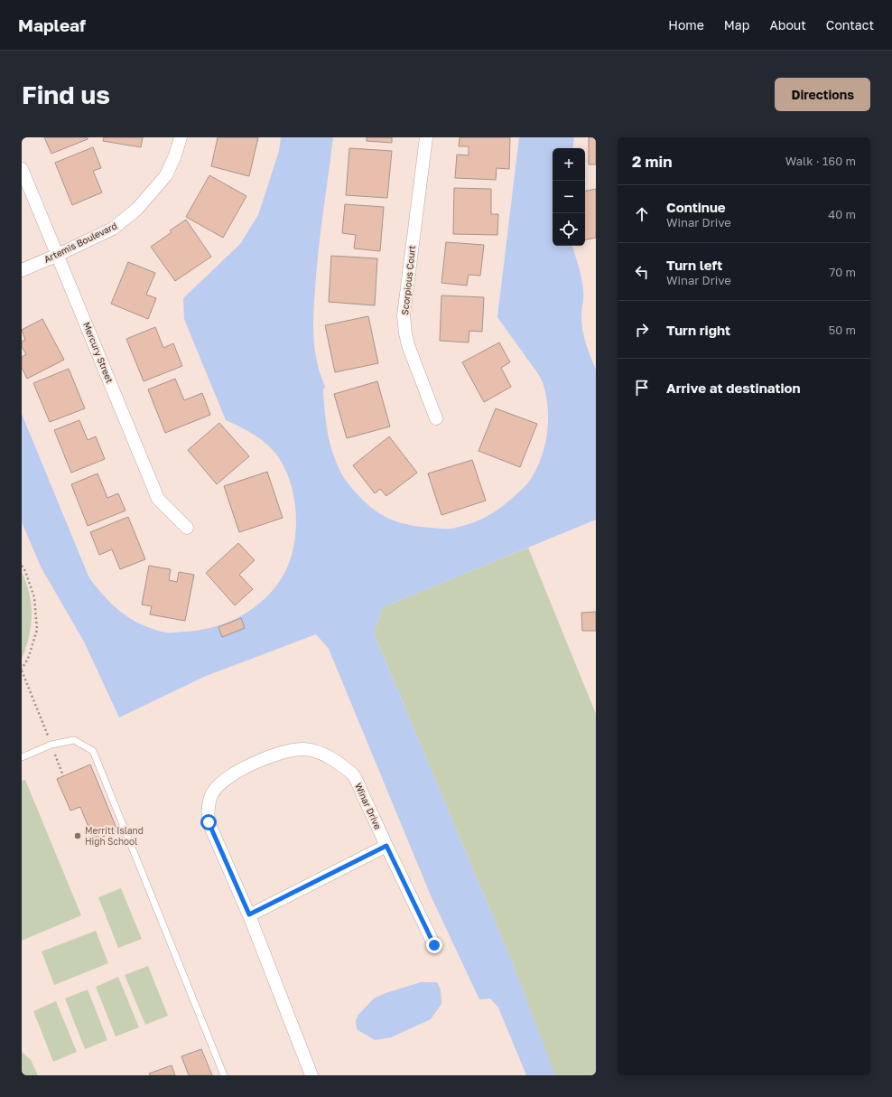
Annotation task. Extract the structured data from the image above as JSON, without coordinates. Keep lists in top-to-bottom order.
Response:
{
  "streets": {
    "street": [
      "Artemis Boulevard",
      "Scorpious Court",
      "Mercury Street",
      "Winar Drive"
    ]
  },
  "crossings": [
    ["Artemis Boulevard", "Mercury Street"]
  ],
  "places": ["Merritt Island High School"],
  "page": {
    "header": "Mapleaf",
    "nav": [
      "Home",
      "Map",
      "About",
      "Contact"
    ],
    "buttons": "Directions",
    "title": "Find us",
    "heading": ["2 min", "Walk · 160 m"],
    "map_buttons": ["+", "−"],
    "list": [
      ["Continue", "Winar Drive", "40 m"],
      ["Turn left", "Winar Drive", "70 m"],
      ["Turn right", "50 m"],
      "Arrive at destination"
    ]
  }
}
